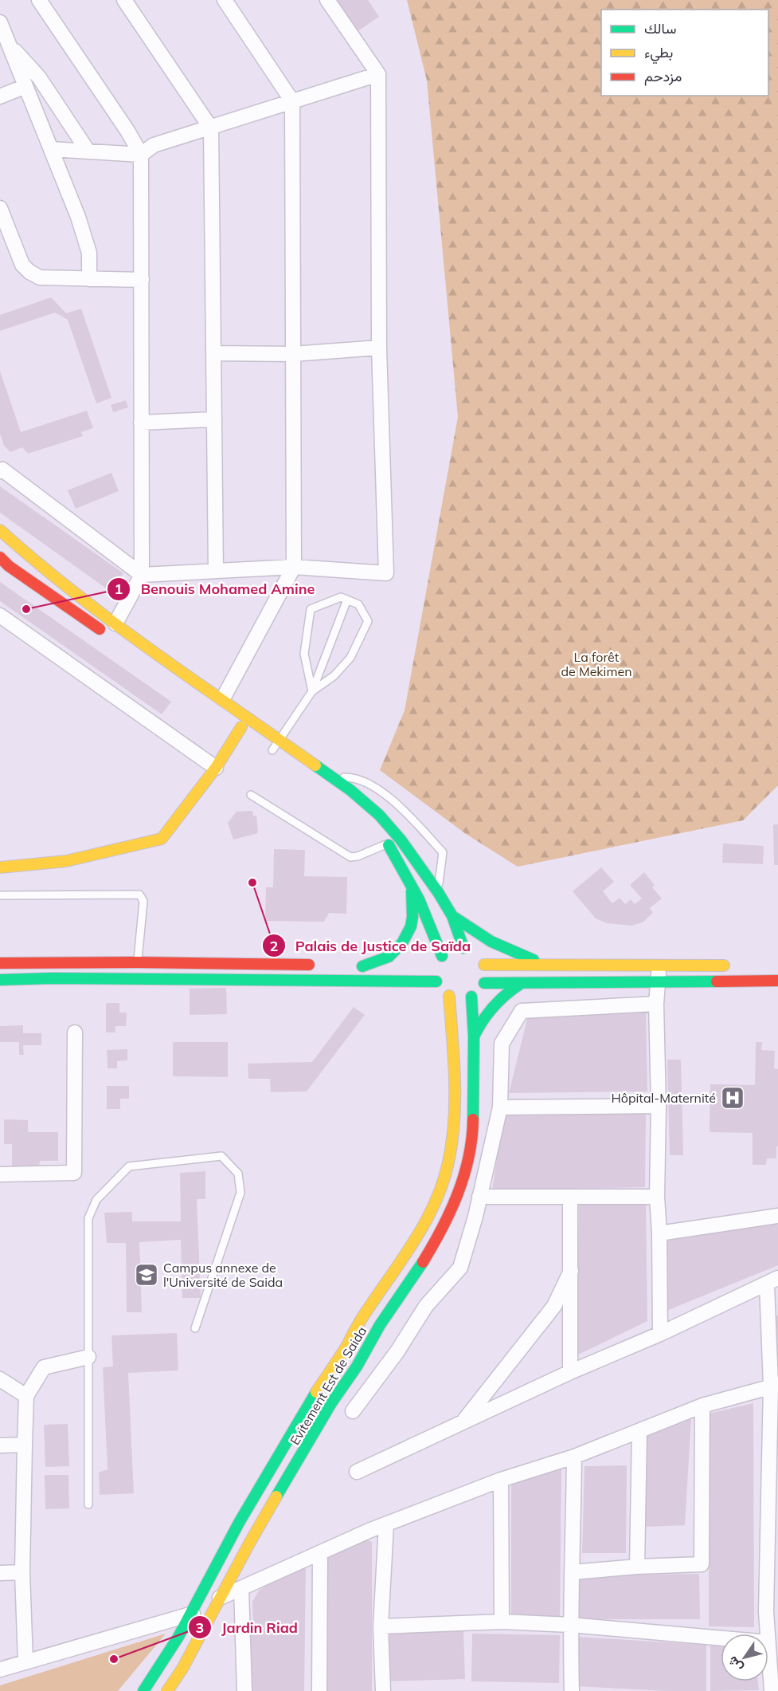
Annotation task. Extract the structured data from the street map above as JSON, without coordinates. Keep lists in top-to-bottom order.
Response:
{
  "streets": {
    "main road": ["Evitement Est de Saida"]
  },
  "parks": ["La forêt de Mekimen"],
  "places": {
    "other": ["Benouis Mohamed Amine", "Palais de Justice de Saïda", "Jardin Riad"],
    "hospital": ["Hôpital-Maternité"],
    "school or university": ["Campus annexe de l'Université de Saida"]
  },
  "legend": ["سالك", "بطيء", "مزدحم"],
  "north": "bottom left"
}
